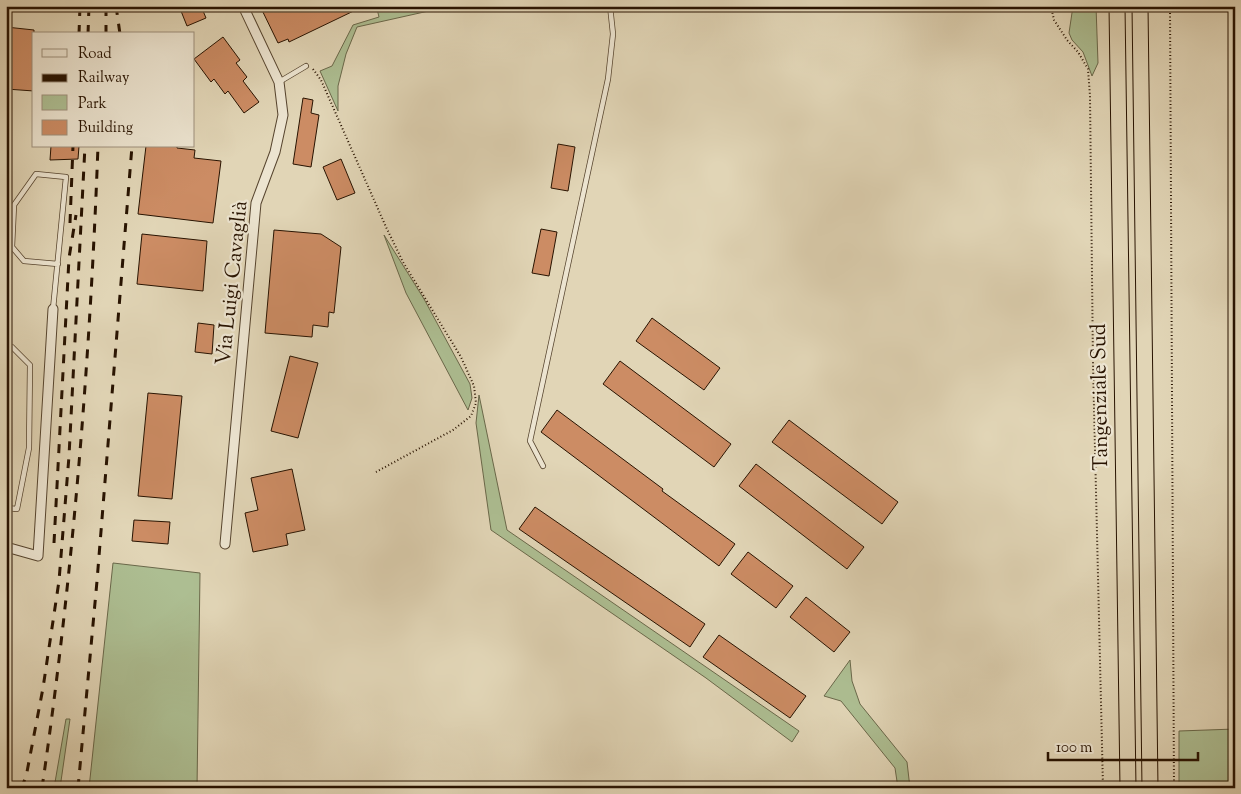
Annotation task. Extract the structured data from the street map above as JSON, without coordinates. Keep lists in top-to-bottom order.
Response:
{
  "streets": {
    "highway": ["Tangenziale Sud"],
    "street": ["Via Luigi Cavaglià"]
  },
  "legend": [
    "Road",
    "Railway",
    "Park",
    "Building"
  ],
  "scale_bar": "100 m"
}
